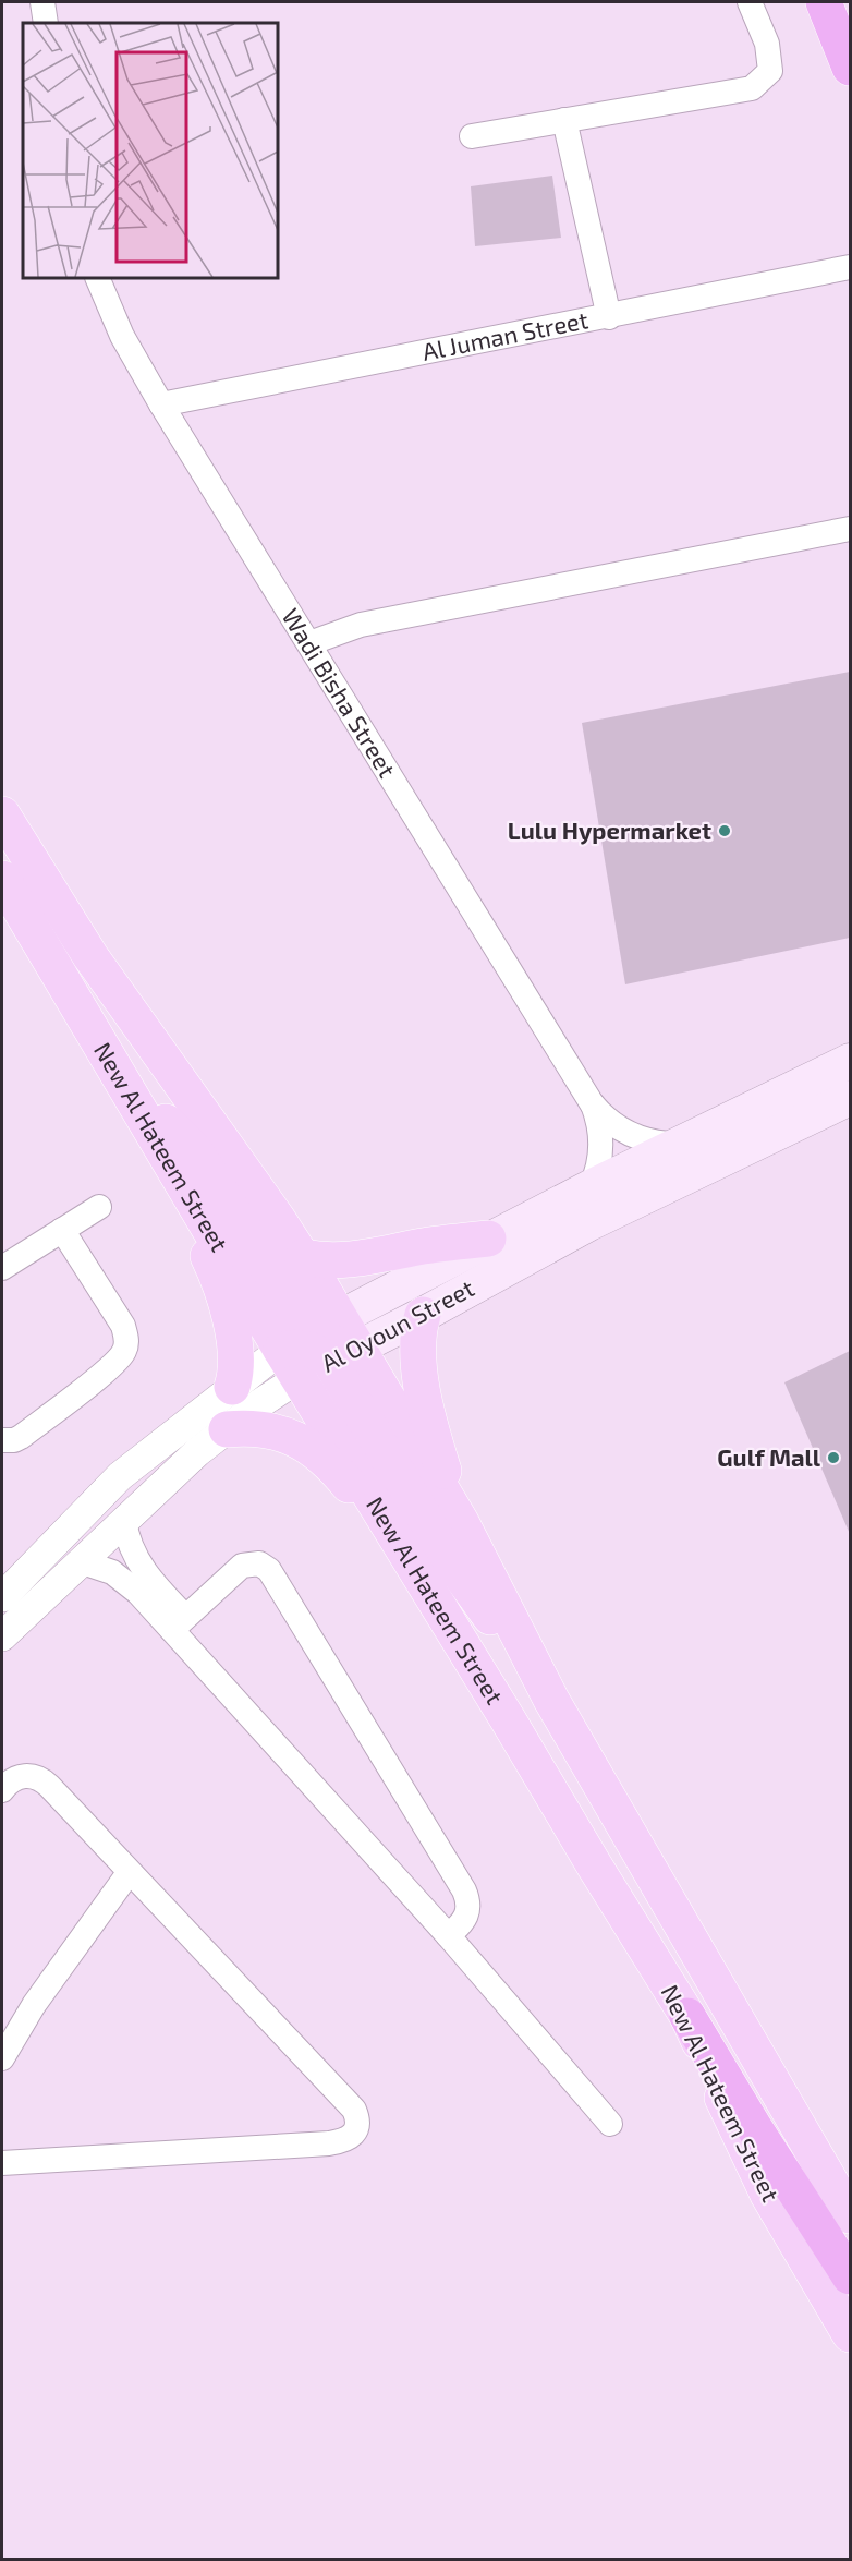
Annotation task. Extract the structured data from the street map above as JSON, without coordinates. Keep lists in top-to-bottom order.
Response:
{
  "streets": {
    "main road": ["New Al Hateem Street", "Al Oyoun Street"],
    "street": ["Al Juman Street", "Wadi Bisha Street"]
  },
  "crossings": [
    ["Al Juman Street", "Wadi Bisha Street"],
    ["Wadi Bisha Street", "Al Oyoun Street"],
    ["New Al Hateem Street", "Al Oyoun Street"]
  ],
  "places": ["Lulu Hypermarket", "Gulf Mall"]
}
